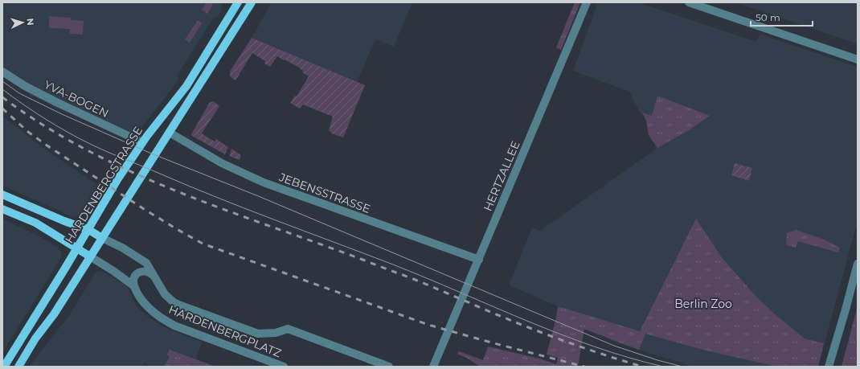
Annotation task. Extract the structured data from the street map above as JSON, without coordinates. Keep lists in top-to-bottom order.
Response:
{
  "streets": {
    "main road": ["HARDENBERGSTRASSE"],
    "street": [
      "YVA-BOGEN",
      "HERTZALLEE",
      "JEBENSSTRASSE",
      "HARDENBERGPLATZ"
    ]
  },
  "crossings": [
    ["YVA-BOGEN", "HARDENBERGSTRASSE"],
    ["HERTZALLEE", "JEBENSSTRASSE"]
  ],
  "parks": ["Berlin Zoo"],
  "scale_bar": "50 m",
  "north": "right"
}
